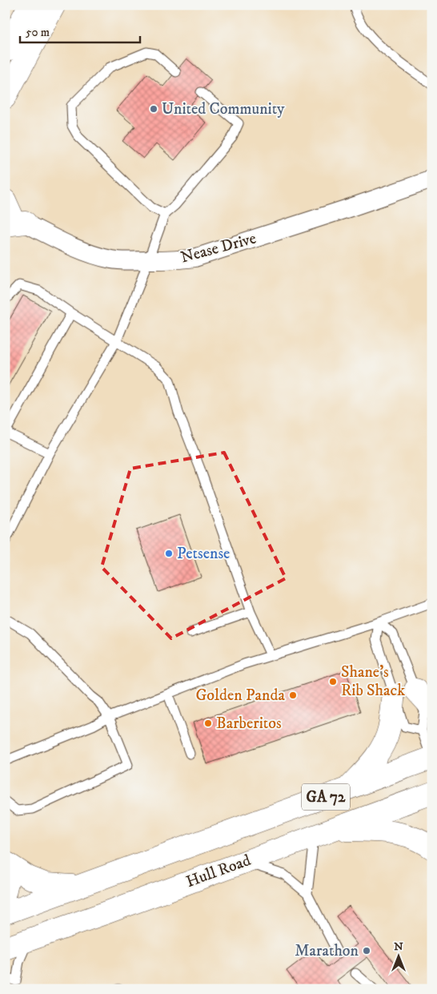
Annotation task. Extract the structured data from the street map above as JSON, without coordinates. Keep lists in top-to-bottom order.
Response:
{
  "streets": {
    "main road": ["GA 72", "Hull Road"],
    "street": ["Nease Drive"]
  },
  "places": [
    "United Community",
    "Petsense",
    "Shane’s Rib Shack",
    "Golden Panda",
    "Barberitos",
    "Marathon"
  ],
  "scale_bar": "50 m",
  "north": "top"
}
